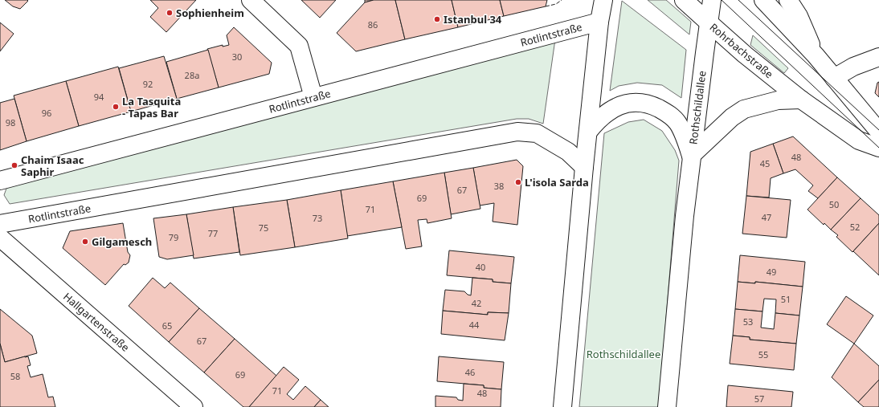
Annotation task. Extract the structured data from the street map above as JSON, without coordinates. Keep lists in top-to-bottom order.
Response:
{
  "streets": {
    "street": [
      "Rotlintstraße",
      "Rohrbachstraße",
      "Rothschildallee",
      "Hallgartenstraße"
    ]
  },
  "crossings": [
    ["Rohrbachstraße", "Rothschildallee"]
  ],
  "parks": ["Rothschildallee"],
  "places": [
    "Sophienheim",
    "Istanbul 34",
    "La Tasquita - Tapas Bar",
    "Chaim Isaac Saphir",
    "L'isola Sarda",
    "Gilgamesch"
  ],
  "house_numbers": [
    "86",
    "30",
    "28a",
    "92",
    "94",
    "96",
    "98",
    "48",
    "45",
    "38",
    "67",
    "69",
    "50",
    "71",
    "47",
    "73",
    "52",
    "75",
    "77",
    "79",
    "40",
    "49",
    "51",
    "42",
    "53",
    "44",
    "65",
    "67",
    "55",
    "46",
    "69",
    "58",
    "71",
    "48",
    "57"
  ]
}
